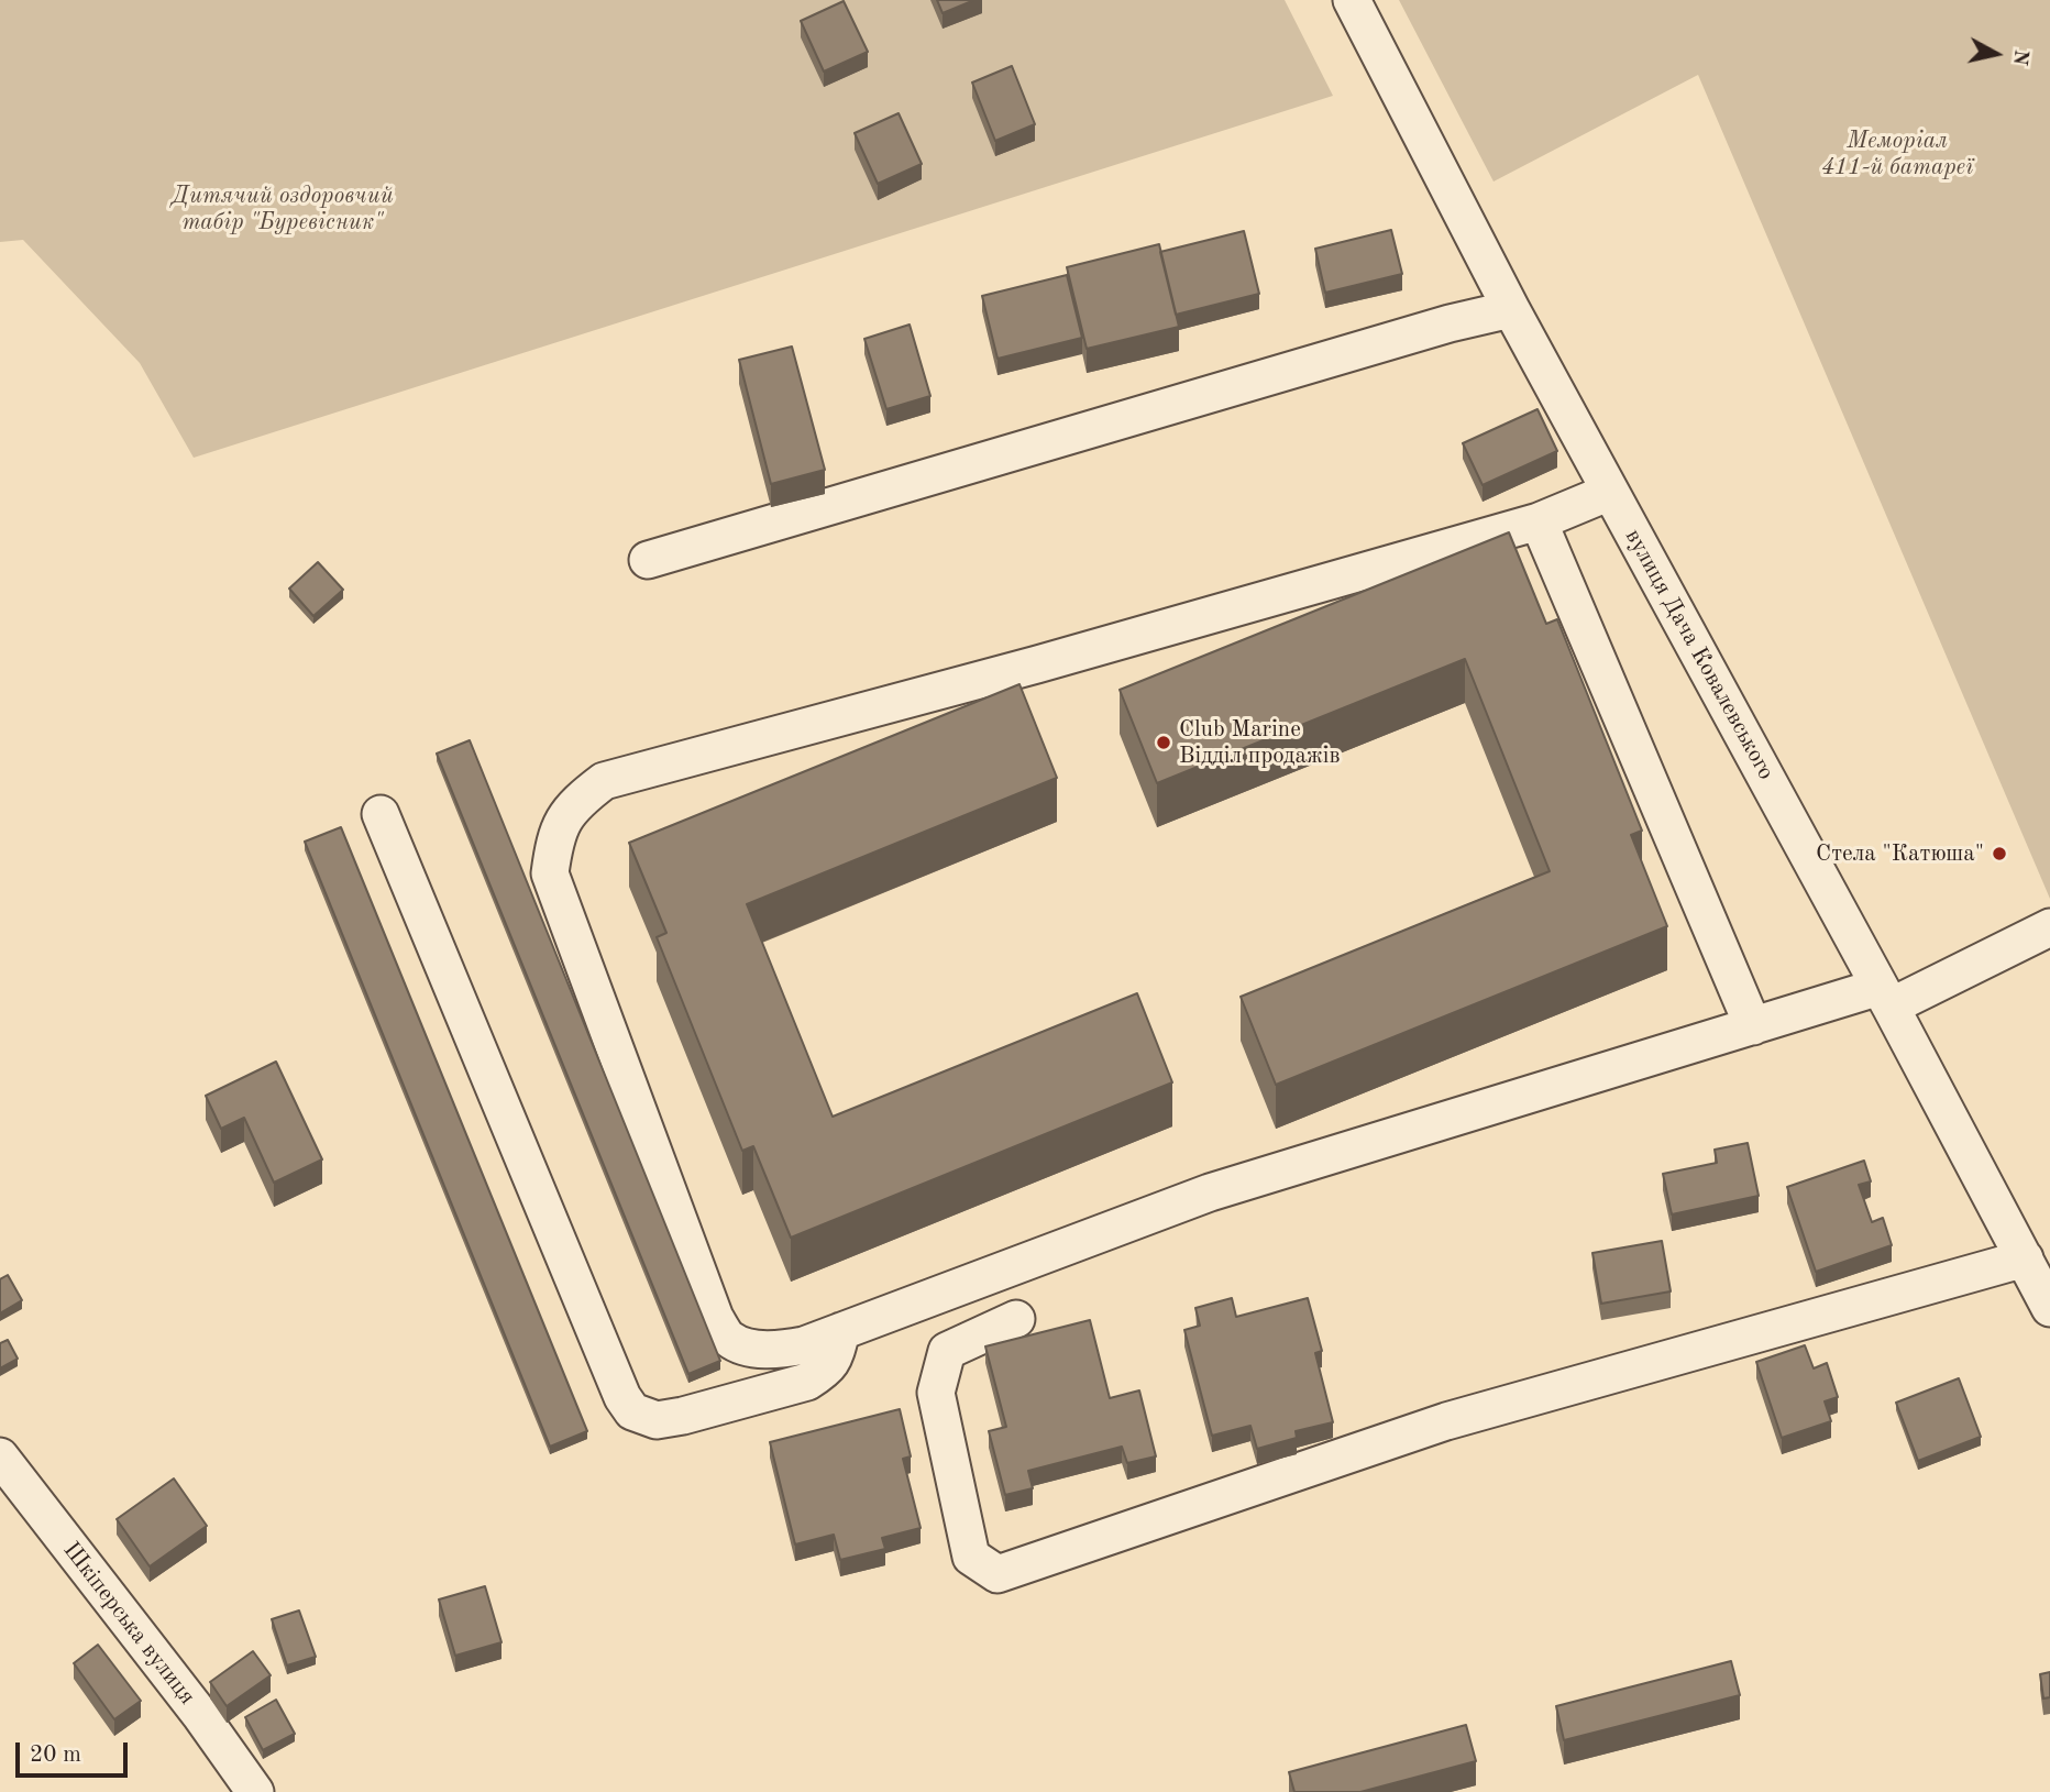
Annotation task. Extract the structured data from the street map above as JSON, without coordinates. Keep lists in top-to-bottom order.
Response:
{
  "streets": {
    "street": ["вулиця Дача Ковалевського", "Шкіперська вулиця"]
  },
  "parks": ["Меморіал 411-й батареї", "Дитячий оздоровчий табір \"Буревісник\""],
  "places": ["Club Marine Відділ продажів", "Стела \"Катюша\""],
  "scale_bar": "20 m",
  "north": "right"
}
